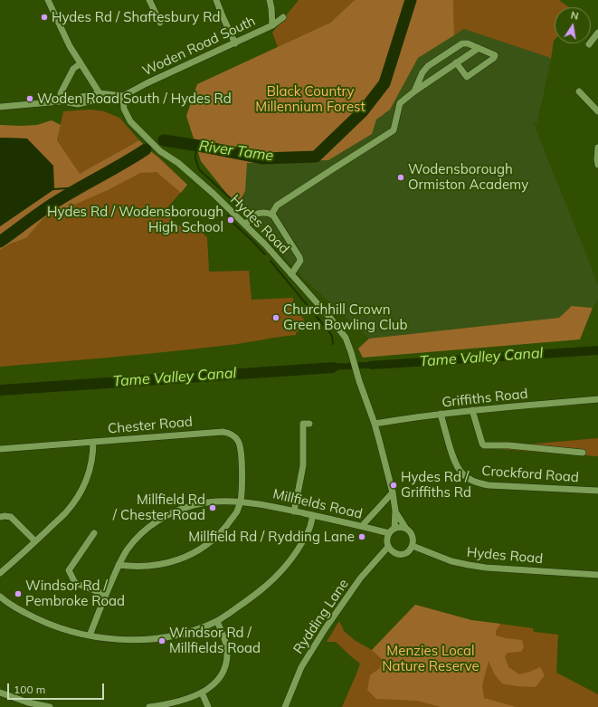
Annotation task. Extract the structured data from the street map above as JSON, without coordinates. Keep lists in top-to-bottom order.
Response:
{
  "streets": {
    "street": [
      "Woden Road South",
      "Hydes Road",
      "Griffiths Road",
      "Chester Road",
      "Crockford Road",
      "Millfields Road",
      "Rydding Lane"
    ]
  },
  "crossings": [
    ["Woden Road South", "Hydes Road"],
    ["Hydes Road", "Griffiths Road"],
    ["Hydes Road", "Millfields Road"],
    ["Hydes Road", "Rydding Lane"],
    ["Griffiths Road", "Crockford Road"],
    ["Chester Road", "Millfields Road"],
    ["Millfields Road", "Rydding Lane"]
  ],
  "water": ["River Tame", "Tame Valley Canal"],
  "parks": ["Black Country Millennium Forest", "Menzies Local Nature Reserve"],
  "places": [
    "Hydes Rd / Shaftesbury Rd",
    "Woden Road South / Hydes Rd",
    "Wodensborough Ormiston Academy",
    "Hydes Rd / Wodensborough High School",
    "Churchhill Crown Green Bowling Club",
    "Hydes Rd / Griffiths Rd",
    "Millfield Rd / Chester Road",
    "Millfield Rd / Rydding Lane",
    "Windsor Rd / Pembroke Road",
    "Windsor Rd / Millfields Road"
  ],
  "scale_bar": "100 m",
  "north": "top"
}
